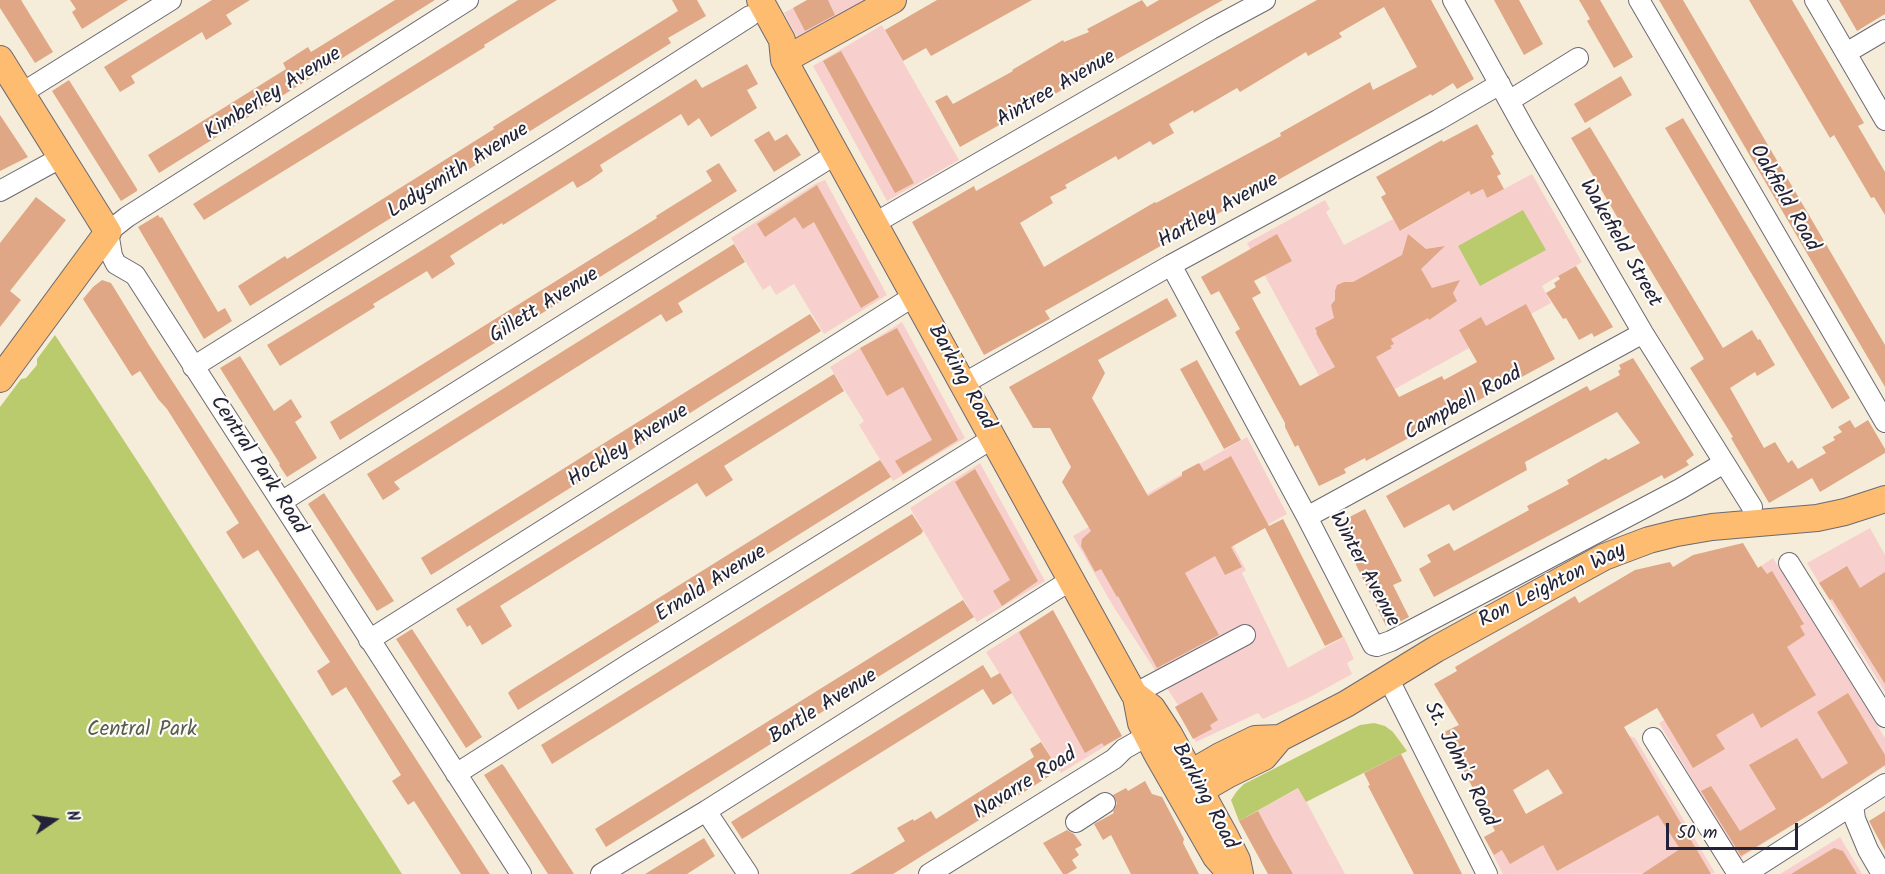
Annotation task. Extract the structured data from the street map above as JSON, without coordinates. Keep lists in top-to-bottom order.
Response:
{
  "streets": {
    "main road": ["Barking Road", "Central Park Road", "Ron Leighton Way"],
    "street": [
      "Aintree Avenue",
      "Kimberley Avenue",
      "Ladysmith Avenue",
      "Oakfield Road",
      "Hartley Avenue",
      "Wakefield Street",
      "Gillett Avenue",
      "Campbell Road",
      "Hockley Avenue",
      "Winter Avenue",
      "Ernald Avenue",
      "Bartle Avenue",
      "St. John's Road",
      "Navarre Road"
    ]
  },
  "crossings": [
    ["Aintree Avenue", "Barking Road"],
    ["Kimberley Avenue", "Central Park Road"],
    ["Ladysmith Avenue", "Barking Road"],
    ["Ladysmith Avenue", "Central Park Road"],
    ["Hartley Avenue", "Wakefield Street"],
    ["Hartley Avenue", "Barking Road"],
    ["Hartley Avenue", "Winter Avenue"],
    ["Wakefield Street", "Campbell Road"],
    ["Wakefield Street", "Winter Avenue"],
    ["Gillett Avenue", "Barking Road"],
    ["Gillett Avenue", "Central Park Road"],
    ["Barking Road", "Hockley Avenue"],
    ["Barking Road", "Ernald Avenue"],
    ["Barking Road", "Ron Leighton Way"],
    ["Barking Road", "Bartle Avenue"],
    ["Barking Road", "Navarre Road"],
    ["Campbell Road", "Winter Avenue"],
    ["Hockley Avenue", "Central Park Road"],
    ["Central Park Road", "Ernald Avenue"],
    ["Ron Leighton Way", "St. John's Road"]
  ],
  "parks": ["Central Park"],
  "scale_bar": "50 m",
  "north": "right"
}
